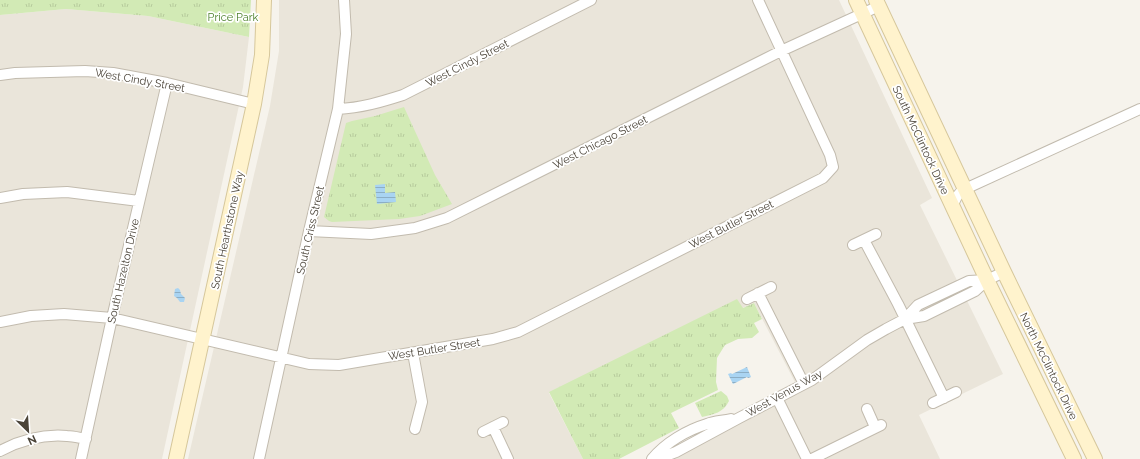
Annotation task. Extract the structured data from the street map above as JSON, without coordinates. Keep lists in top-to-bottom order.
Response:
{
  "streets": {
    "main road": ["South McClintock Drive", "South Hearthstone Way", "North McClintock Drive"],
    "street": [
      "West Cindy Street",
      "West Chicago Street",
      "West Butler Street",
      "South Criss Street",
      "South Hazelton Drive",
      "West Venus Way"
    ]
  },
  "crossings": [
    ["West Cindy Street", "South Hearthstone Way"],
    ["West Cindy Street", "South Criss Street"],
    ["West Cindy Street", "South Hazelton Drive"],
    ["South McClintock Drive", "West Chicago Street"],
    ["South McClintock Drive", "North McClintock Drive"],
    ["South McClintock Drive", "West Venus Way"],
    ["West Chicago Street", "West Butler Street"],
    ["West Chicago Street", "South Criss Street"],
    ["West Butler Street", "South Hearthstone Way"],
    ["West Butler Street", "South Criss Street"],
    ["West Butler Street", "South Hazelton Drive"],
    ["North McClintock Drive", "West Venus Way"]
  ],
  "parks": ["Price Park"],
  "north": "bottom right"
}
